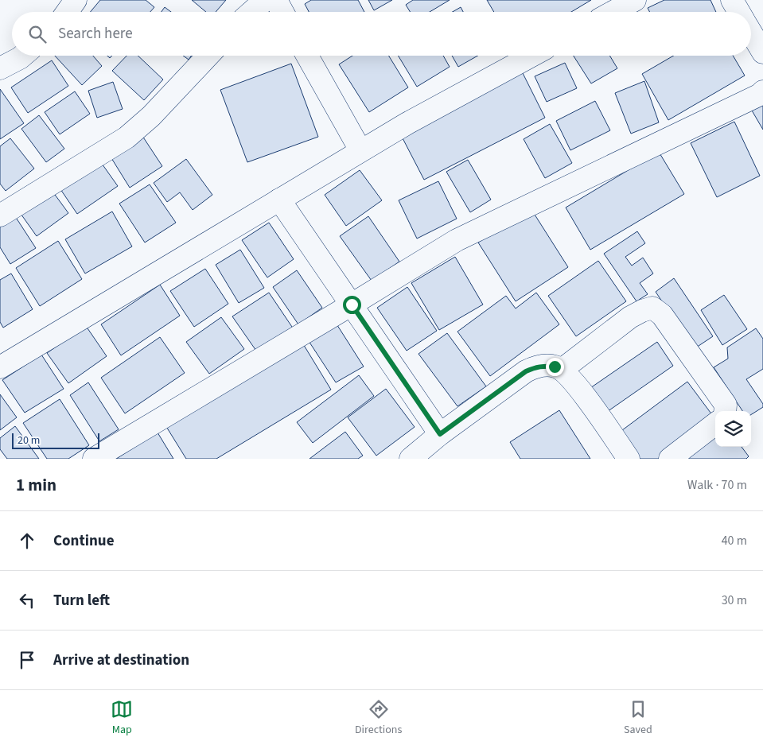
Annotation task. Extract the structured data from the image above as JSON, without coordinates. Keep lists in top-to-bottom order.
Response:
{
  "scale_bar": "20 m",
  "page": {
    "search": "Search here",
    "scale": "20 m",
    "heading": ["1 min", "Walk · 70 m"],
    "list": [
      ["Continue", "40 m"],
      ["Turn left", "30 m"],
      "Arrive at destination"
    ],
    "nav": ["Map", "Directions", "Saved"]
  }
}
